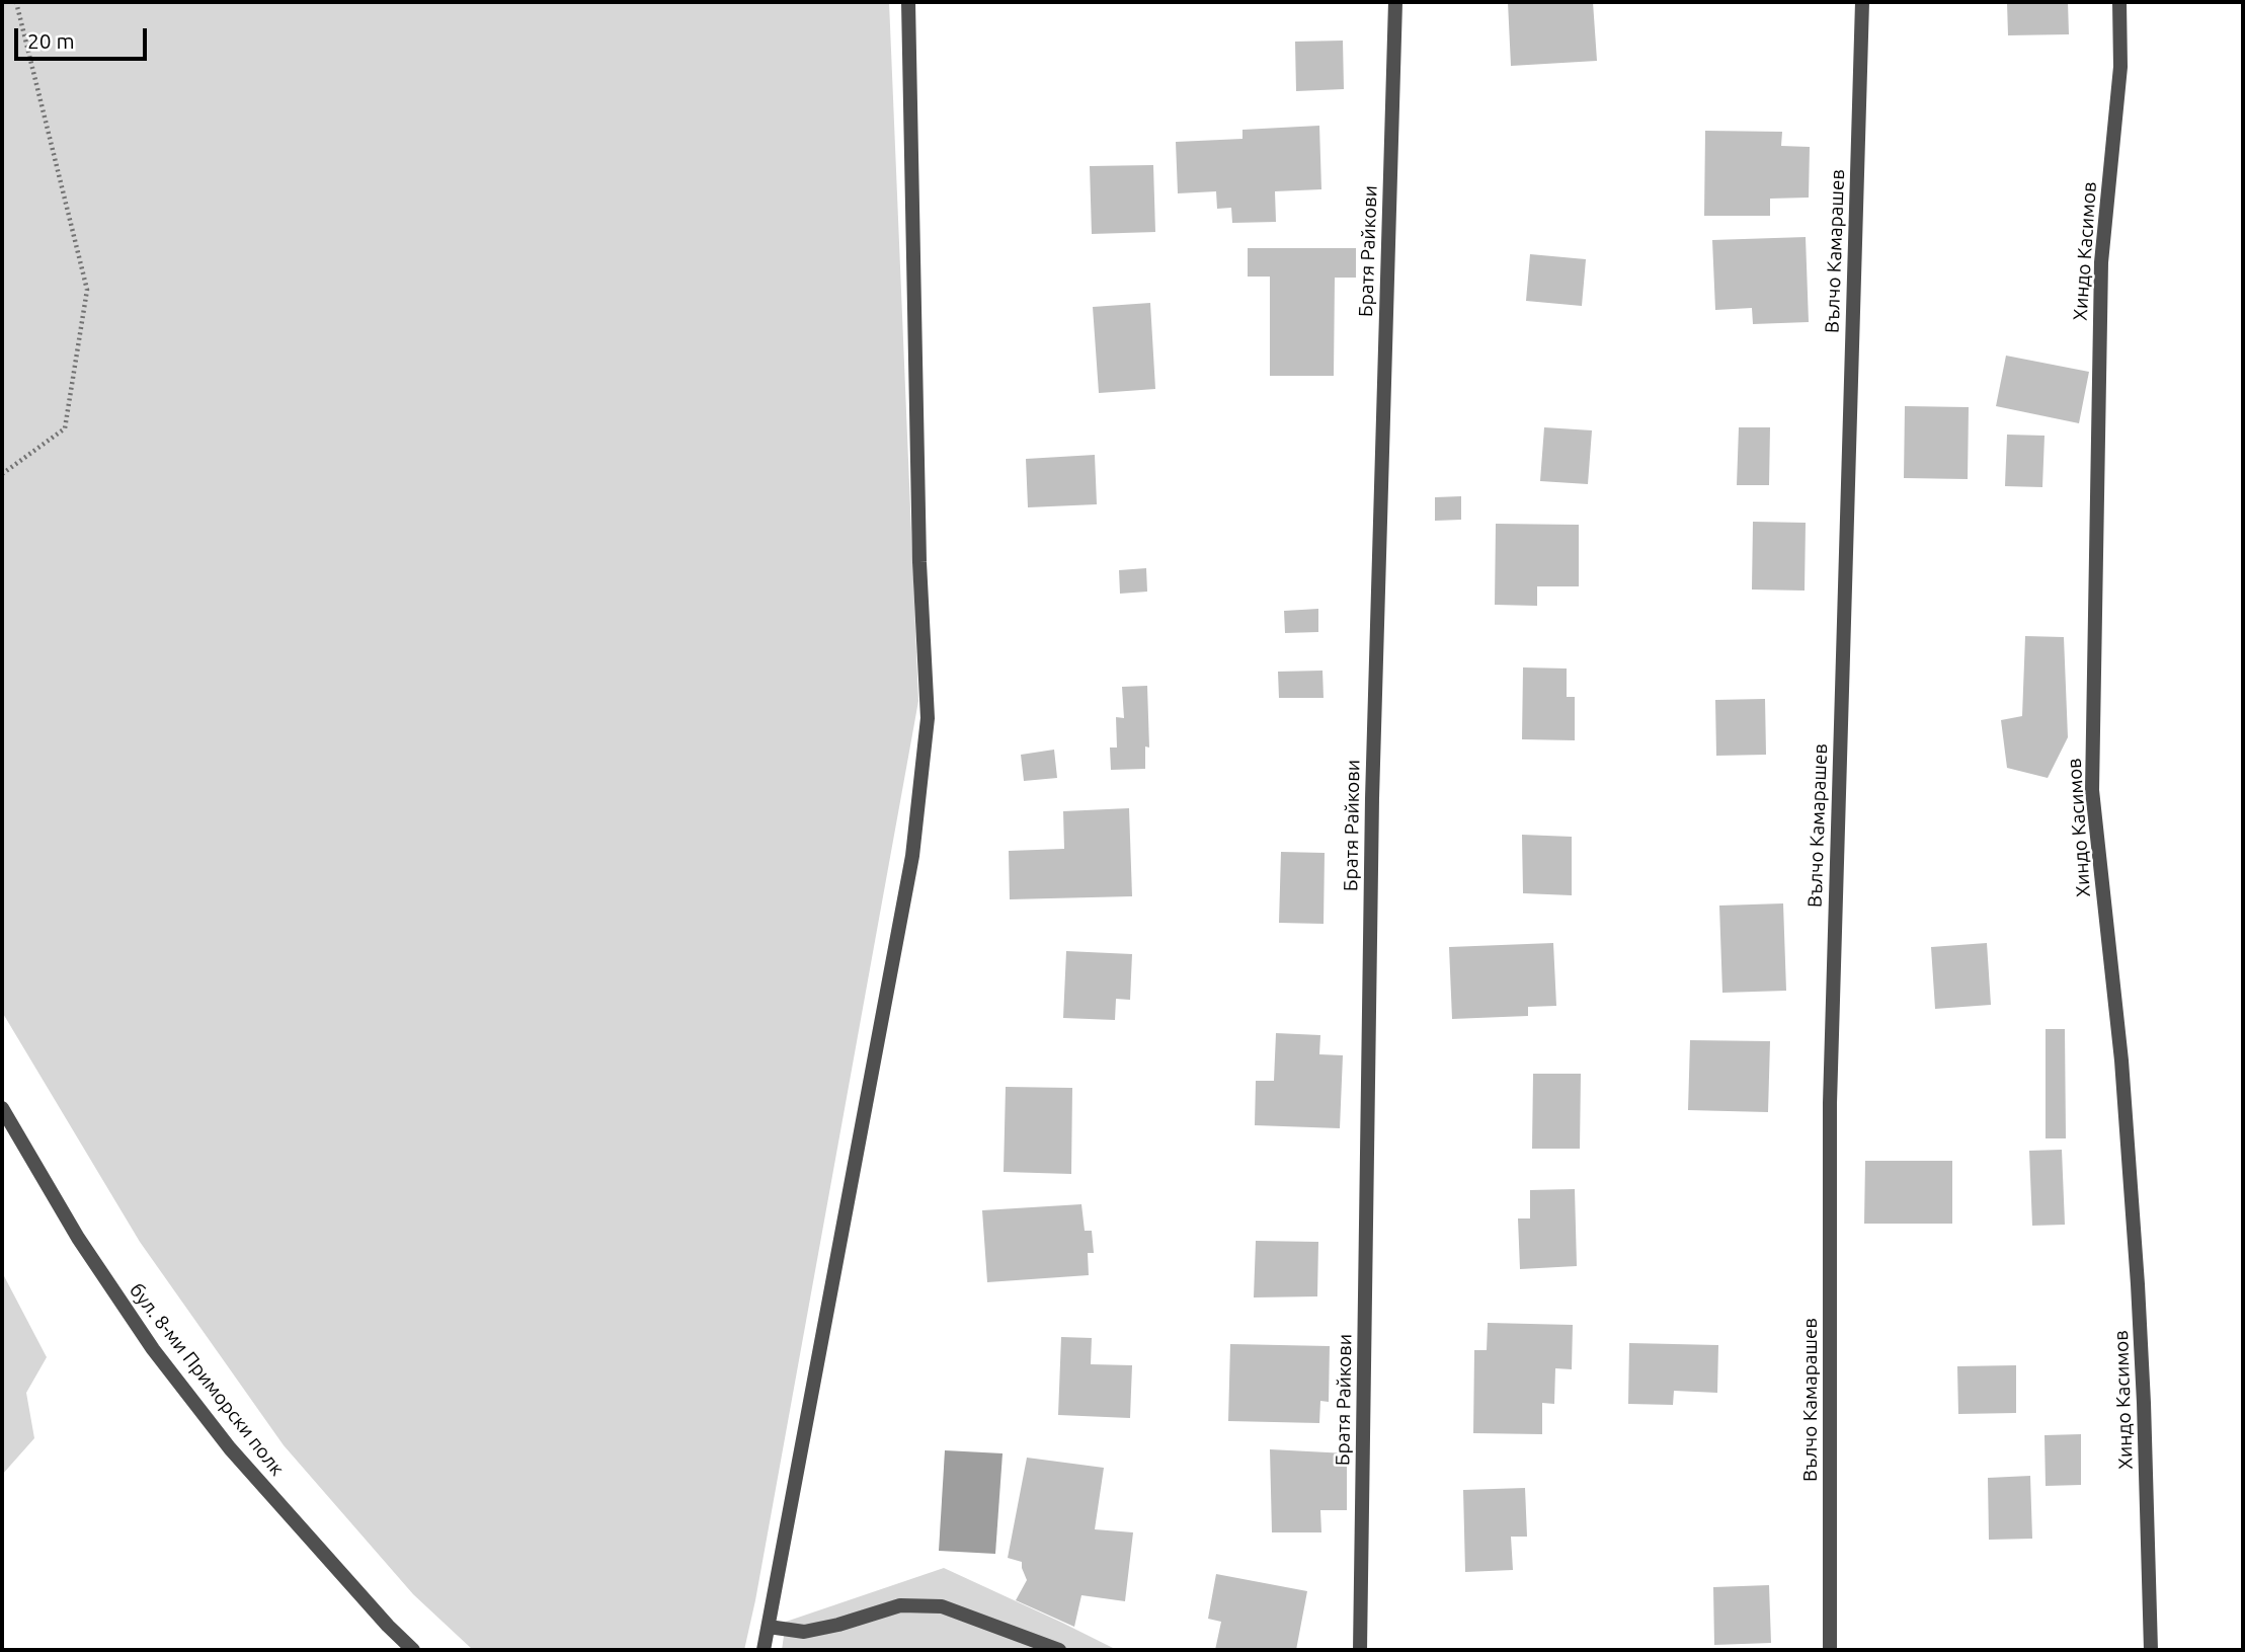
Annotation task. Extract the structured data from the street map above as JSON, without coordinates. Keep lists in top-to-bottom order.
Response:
{
  "streets": {
    "street": [
      "Братя Райкови",
      "Вълчо Камарашев",
      "Хиндо Касимов",
      "бул. 8-ми Приморски полк"
    ]
  },
  "scale_bar": "20 m"
}
